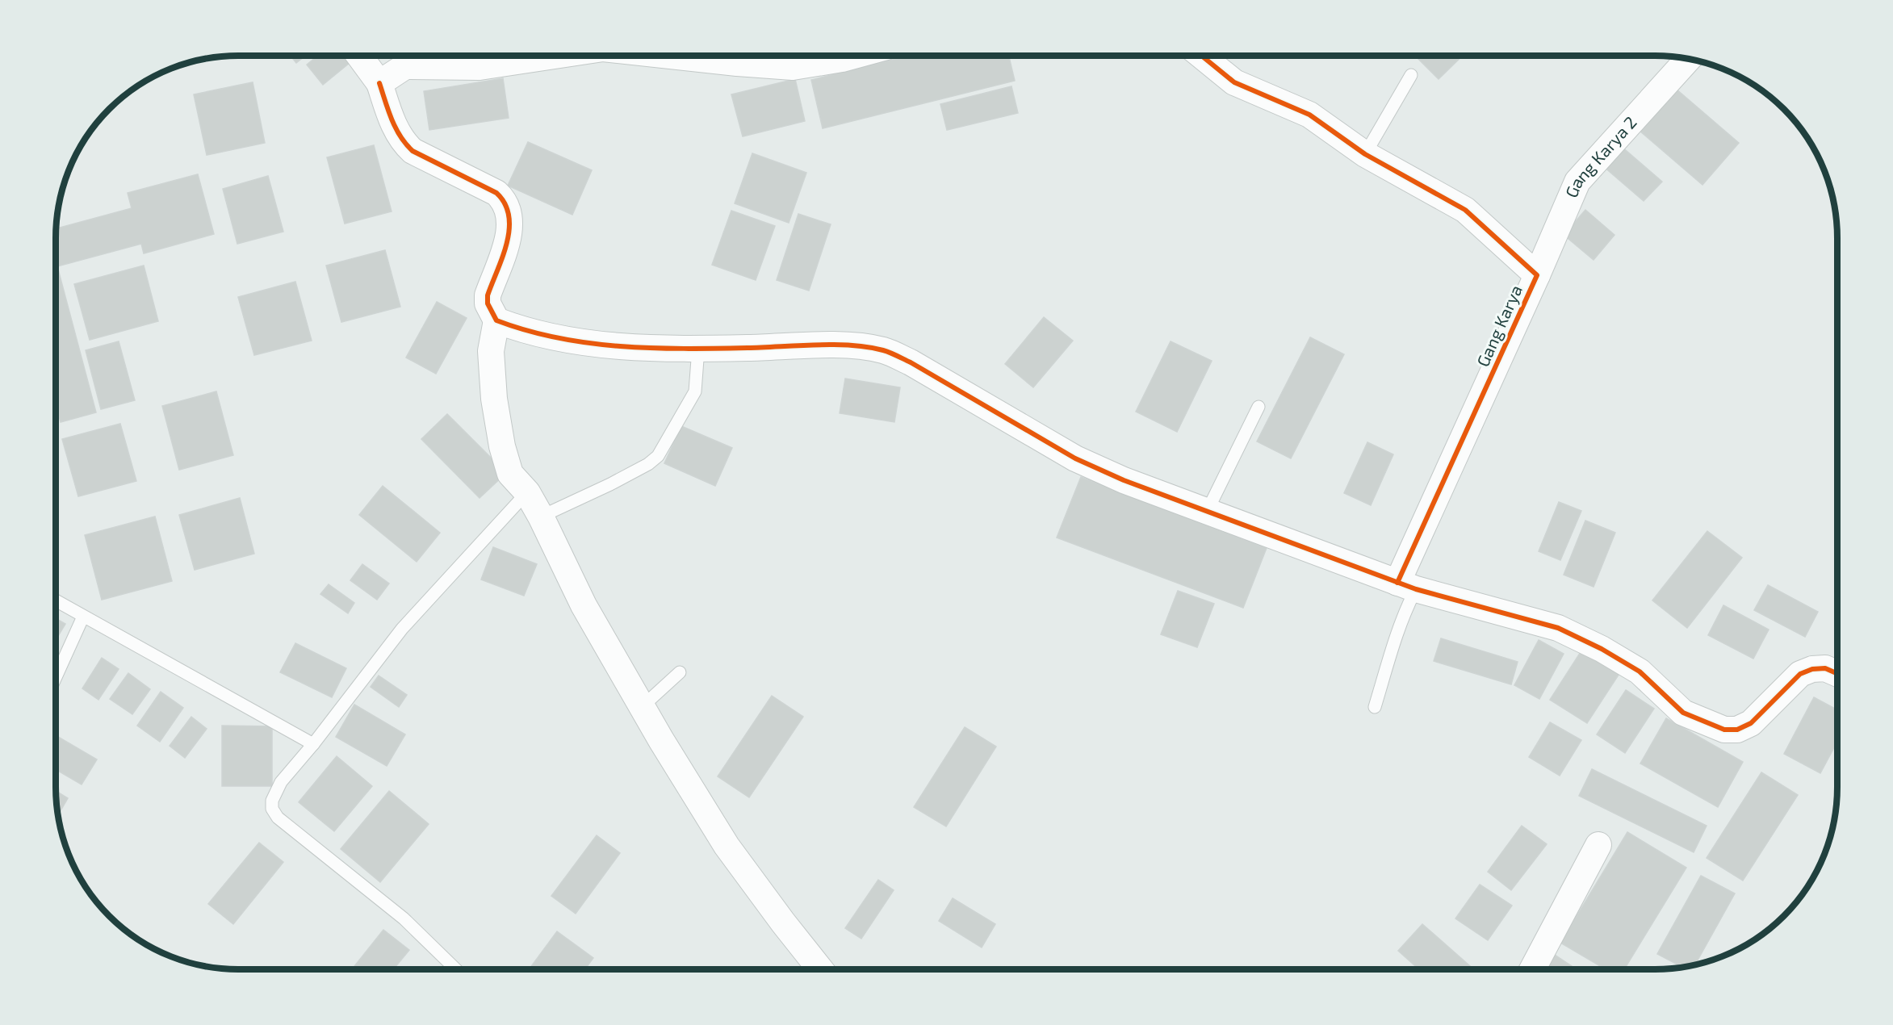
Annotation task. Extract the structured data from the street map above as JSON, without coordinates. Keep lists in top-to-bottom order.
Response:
{
  "streets": {
    "street": ["Gang Karya 2", "Gang Karya"]
  },
  "crossings": [
    ["Gang Karya 2", "Gang Karya"]
  ]
}
